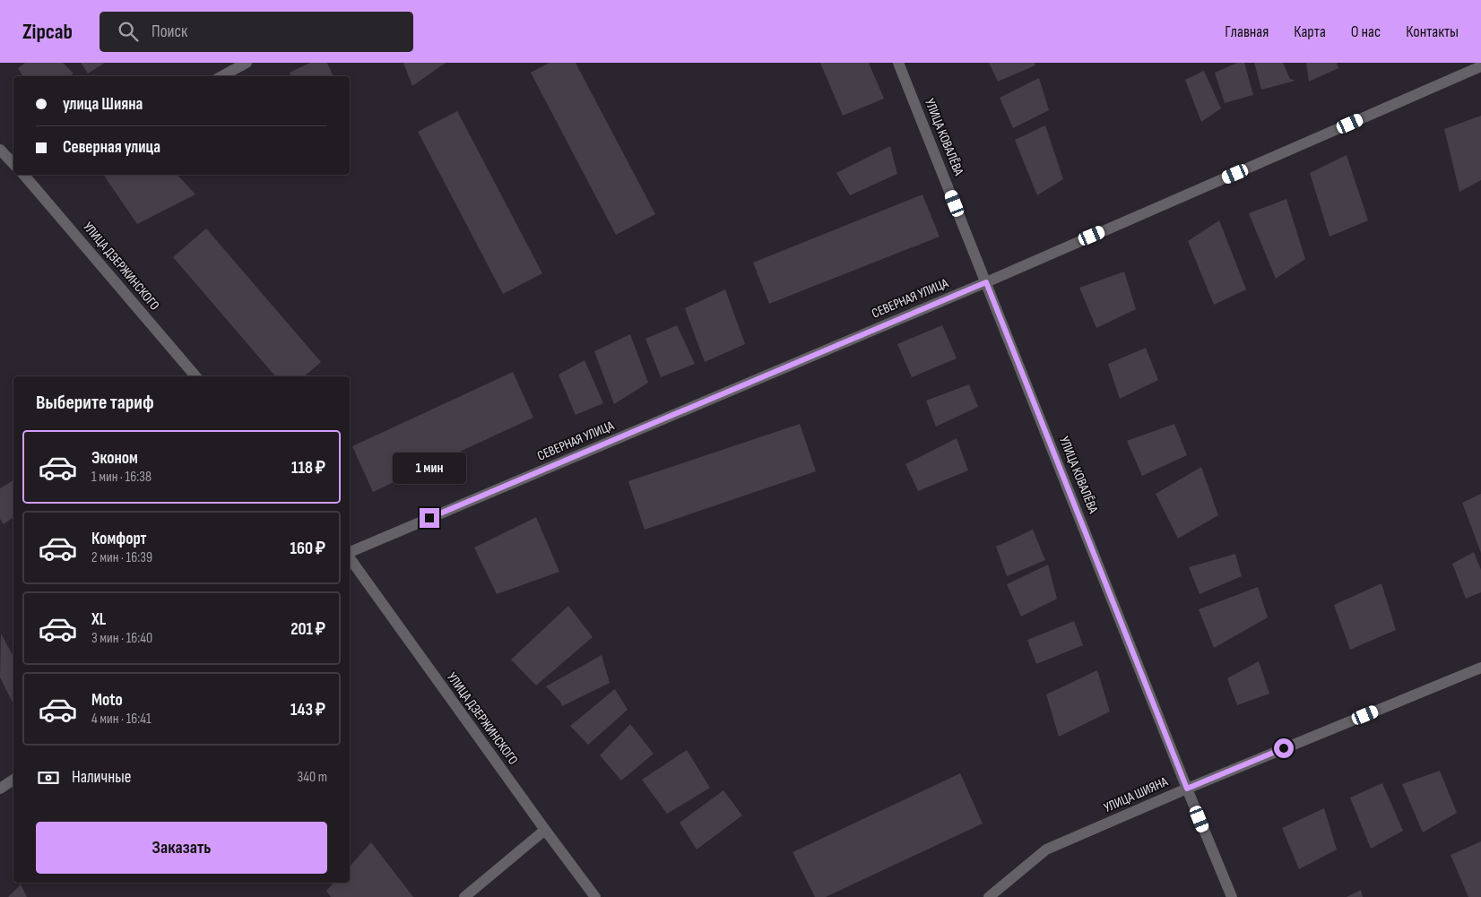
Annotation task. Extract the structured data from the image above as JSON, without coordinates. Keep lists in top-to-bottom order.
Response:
{
  "streets": {
    "street": [
      "УЛИЦА КОВАЛЁВА",
      "УЛИЦА ДЗЕРЖИНСКОГО",
      "СЕВЕРНАЯ УЛИЦА",
      "УЛИЦА ШИЯНА"
    ]
  },
  "crossings": [
    ["УЛИЦА КОВАЛЁВА", "СЕВЕРНАЯ УЛИЦА"],
    ["УЛИЦА КОВАЛЁВА", "УЛИЦА ШИЯНА"]
  ],
  "page": {
    "header": "Zipcab",
    "search": "Поиск",
    "nav": [
      "Главная",
      "Карта",
      "О нас",
      "Контакты"
    ],
    "banner": ["улица Шияна", "Северная улица"],
    "heading": "Выберите тариф",
    "list": [
      {
        "name": "Эконом",
        "note": "1 мин · 16:38",
        "value": "118 ₽"
      },
      {
        "name": "Комфорт",
        "note": "2 мин · 16:39",
        "value": "160 ₽"
      },
      {
        "name": "XL",
        "note": "3 мин · 16:40",
        "value": "201 ₽"
      },
      {
        "name": "Moto",
        "note": "4 мин · 16:41",
        "value": "143 ₽"
      }
    ],
    "bubble": "1 мин",
    "pay": ["Наличные", "340 m"],
    "buttons": "Заказать"
  }
}
